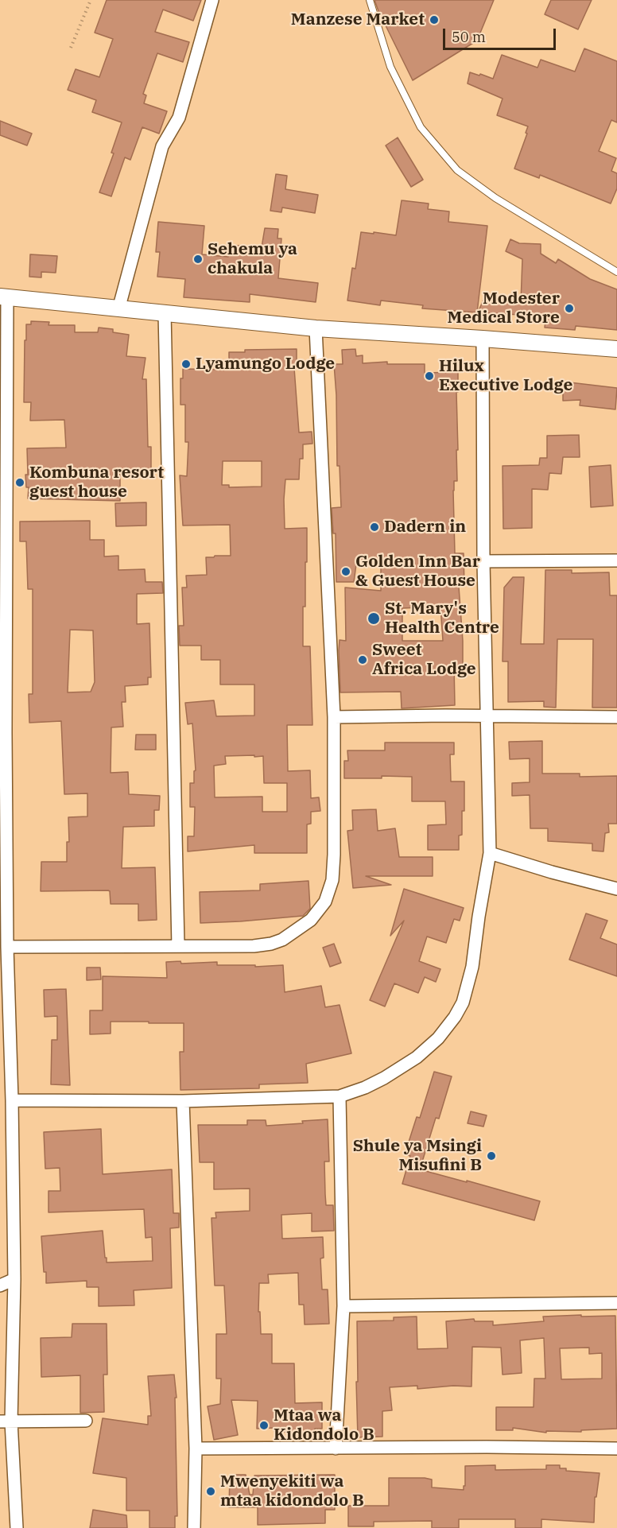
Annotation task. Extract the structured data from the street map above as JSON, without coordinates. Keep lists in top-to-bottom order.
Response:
{
  "places": [
    "Manzese Market",
    "Sehemu ya chakula",
    "Modester Medical Store",
    "Lyamungo Lodge",
    "Hilux Executive Lodge",
    "Kombuna resort guest house",
    "Dadern in",
    "Golden Inn Bar & Guest House",
    "St. Mary's Health Centre",
    "Sweet Africa Lodge",
    "Shule ya Msingi Misufini B",
    "Mtaa wa Kidondolo B",
    "Mwenyekiti wa mtaa kidondolo B"
  ],
  "scale_bar": "50 m"
}
